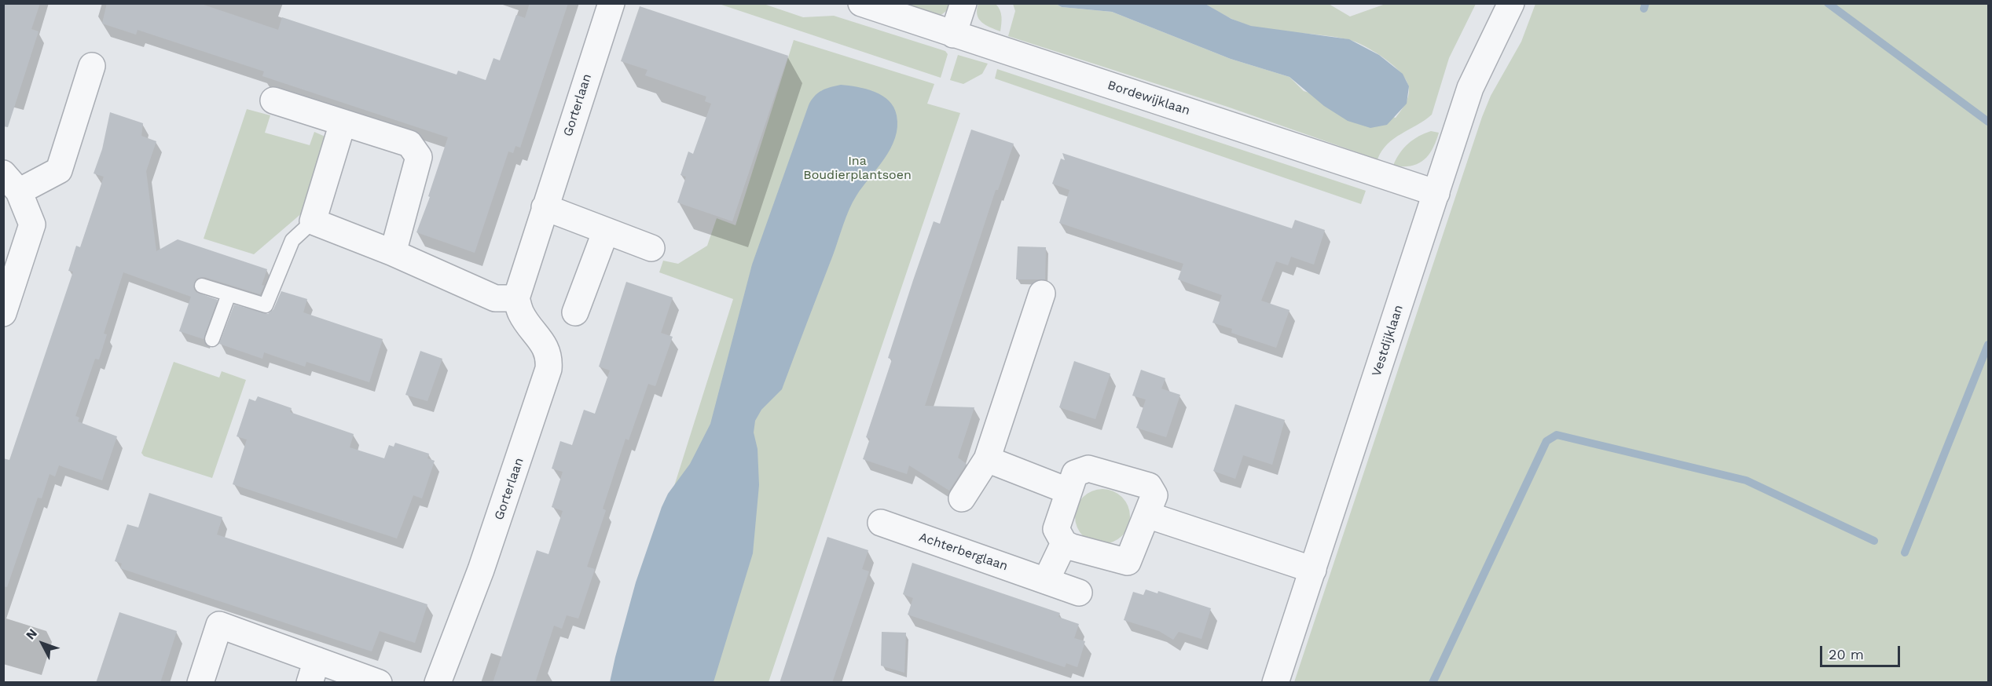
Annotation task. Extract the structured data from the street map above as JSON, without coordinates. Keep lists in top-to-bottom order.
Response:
{
  "streets": {
    "street": [
      "Bordewijklaan",
      "Gorterlaan",
      "Vestdijklaan",
      "Achterberglaan"
    ]
  },
  "crossings": [
    ["Bordewijklaan", "Vestdijklaan"]
  ],
  "parks": ["Ina Boudierplantsoen"],
  "scale_bar": "20 m",
  "north": "top left"
}
